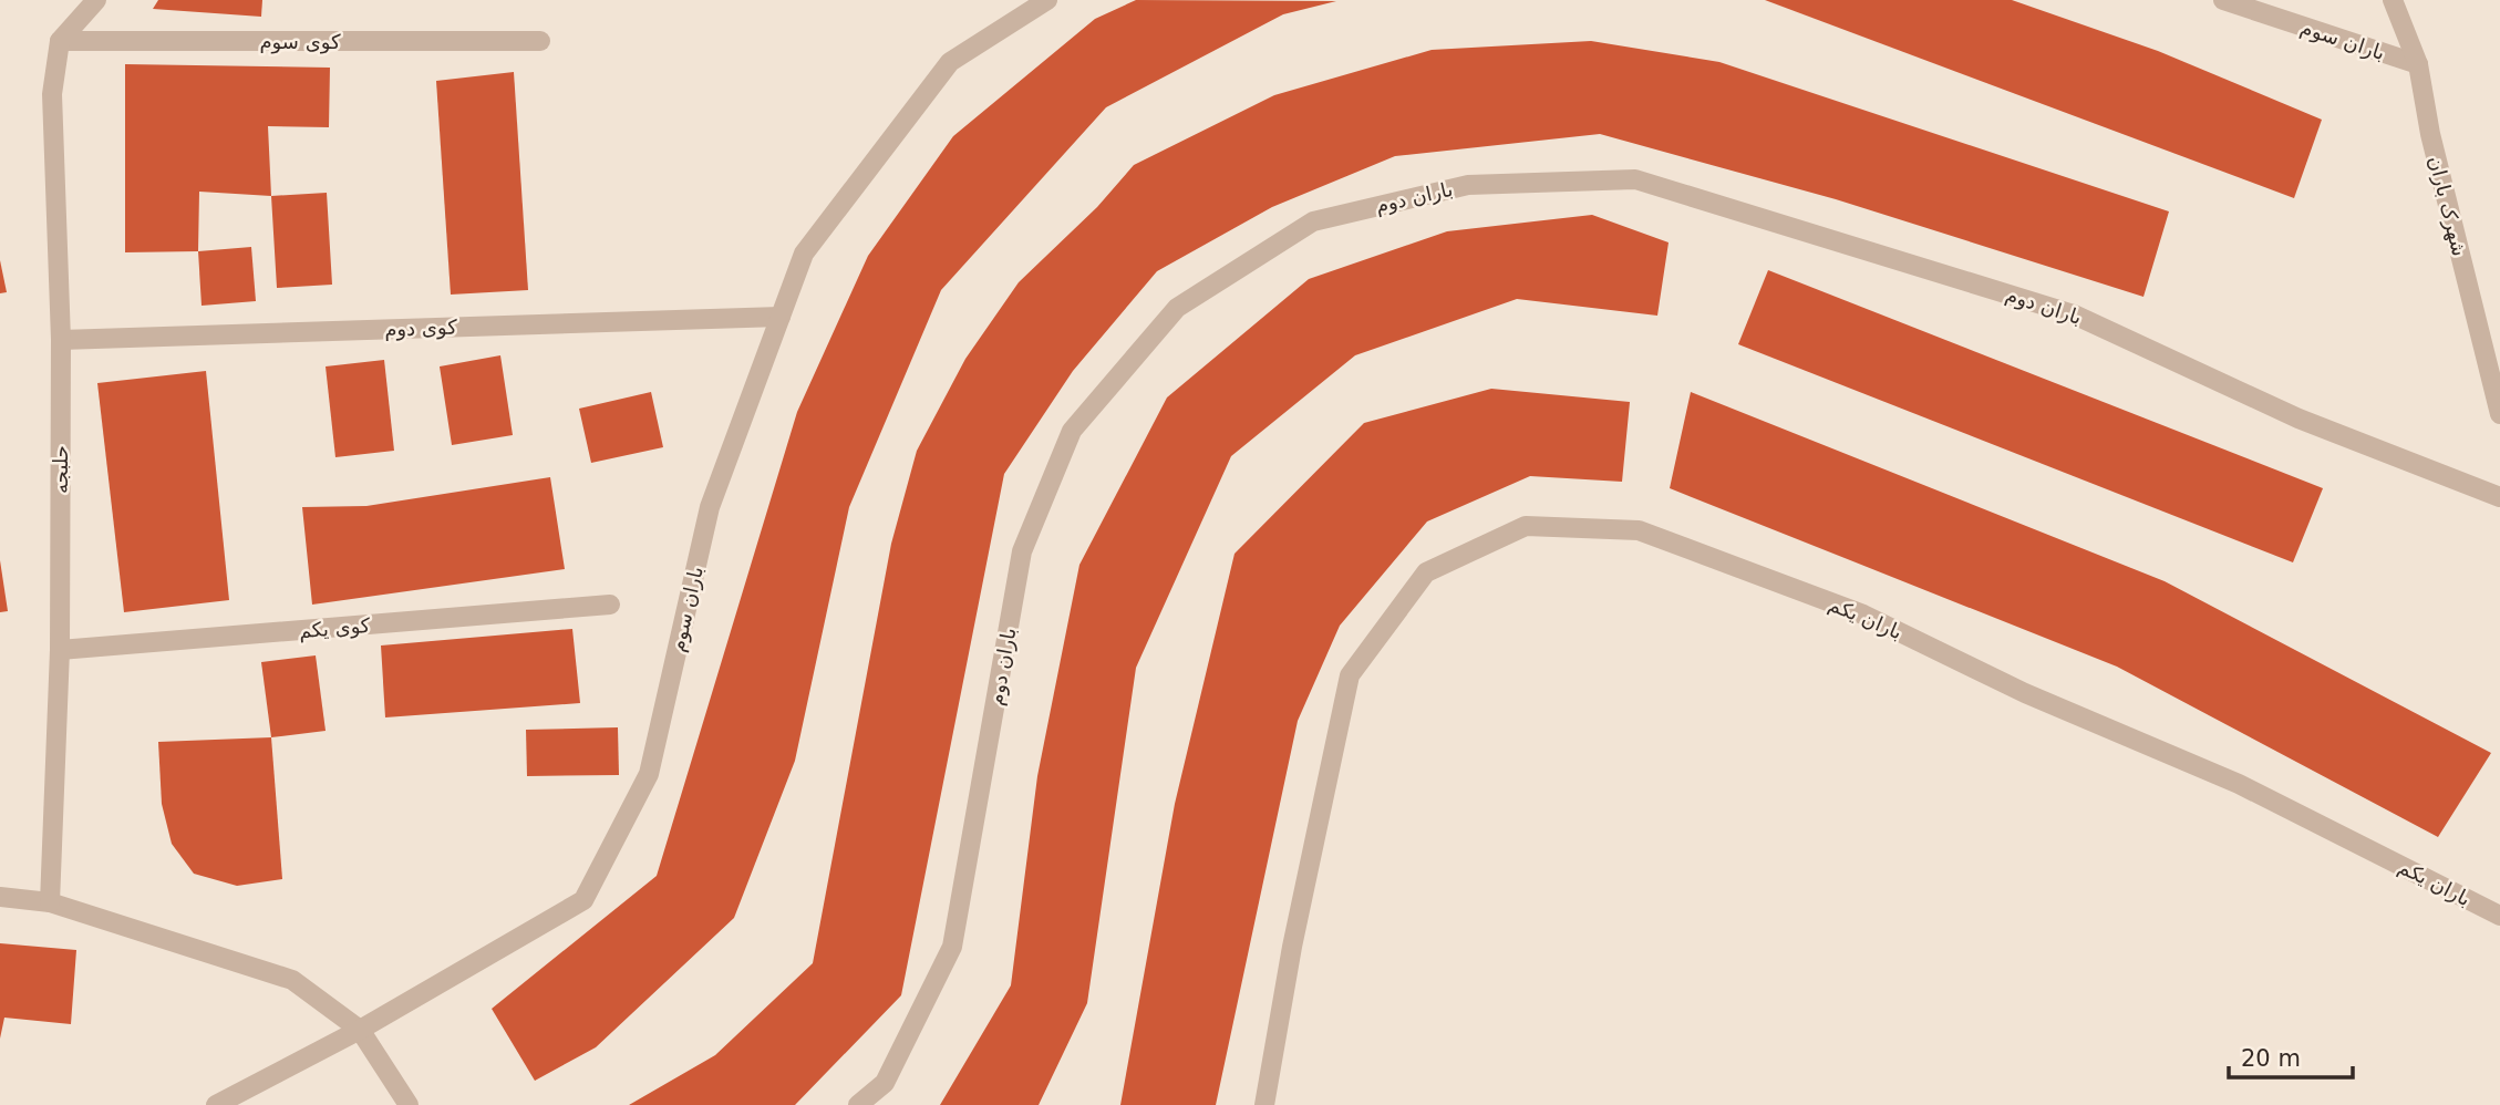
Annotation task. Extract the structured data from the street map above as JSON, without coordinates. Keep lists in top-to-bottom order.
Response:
{
  "streets": {
    "street": [
      "باران سوم",
      "کوی سوم",
      "باران دوم",
      "شهرک باران",
      "کوی دوم",
      "حلبجه",
      "باران یکم",
      "کوی یکم"
    ]
  },
  "crossings": [
    ["باران سوم", "شهرک باران"],
    ["باران سوم", "کوی دوم"],
    ["کوی سوم", "حلبجه"],
    ["کوی دوم", "حلبجه"],
    ["حلبجه", "کوی یکم"]
  ],
  "scale_bar": "20 m"
}
